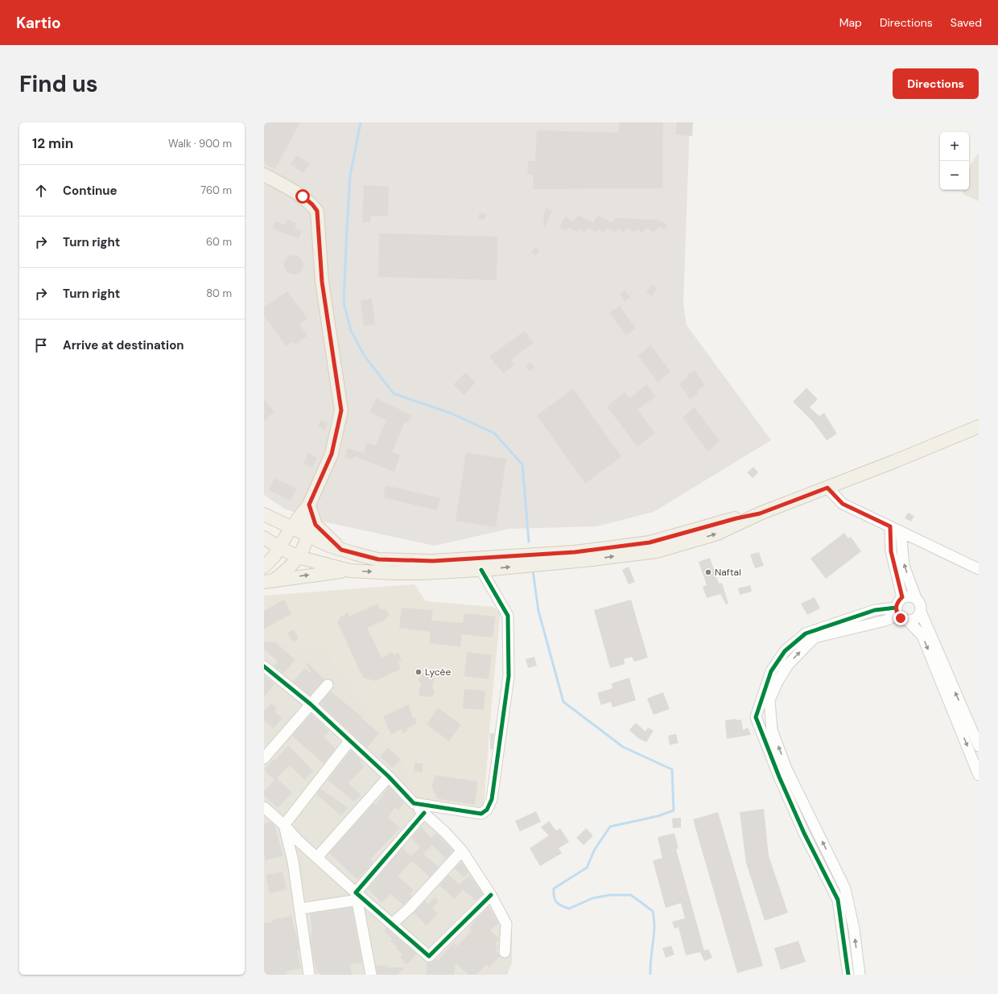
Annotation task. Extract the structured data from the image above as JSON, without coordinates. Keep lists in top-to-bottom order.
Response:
{
  "places": ["Naftal", "Lycée"],
  "page": {
    "header": "Kartio",
    "nav": ["Map", "Directions", "Saved"],
    "buttons": "Directions",
    "title": "Find us",
    "heading": ["12 min", "Walk · 900 m"],
    "map_buttons": ["+", "−"],
    "list": [
      ["Continue", "760 m"],
      ["Turn right", "60 m"],
      ["Turn right", "80 m"],
      "Arrive at destination"
    ]
  }
}
